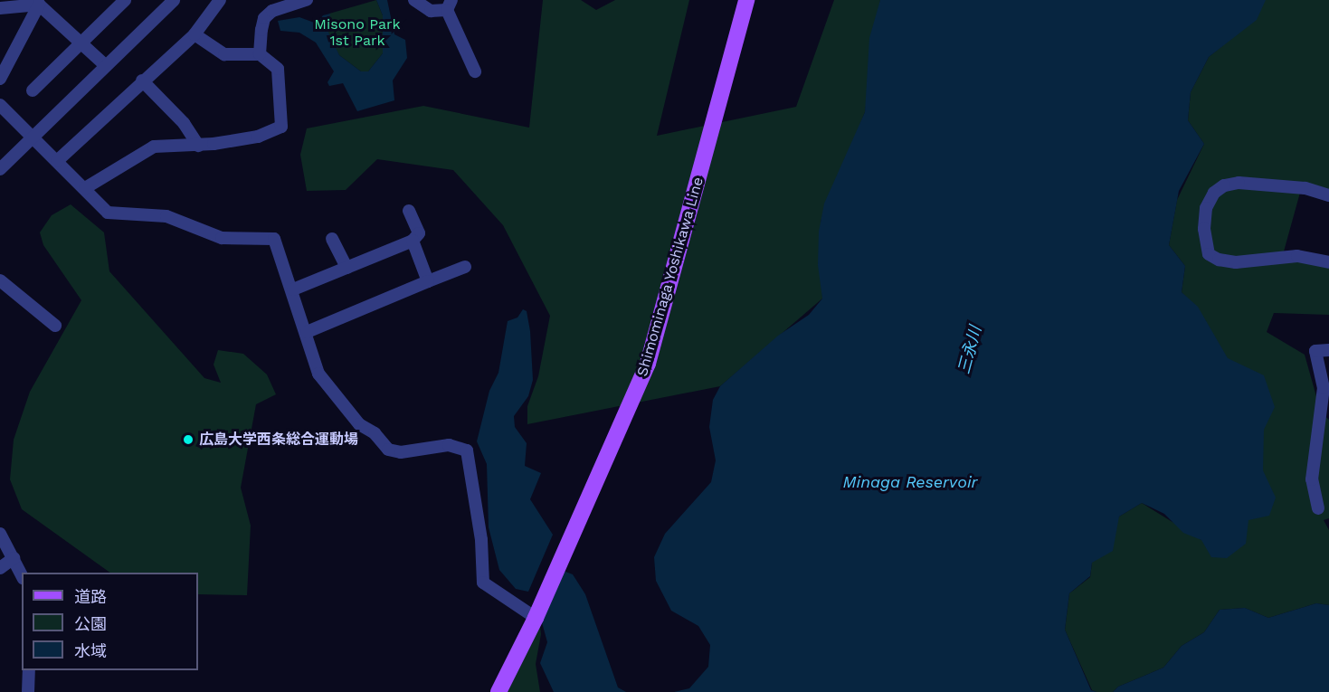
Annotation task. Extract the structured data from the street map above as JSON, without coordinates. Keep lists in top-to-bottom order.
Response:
{
  "streets": {
    "main road": ["Shimominaga Yoshikawa Line"]
  },
  "water": ["三永川", "Minaga Reservoir"],
  "parks": ["Misono Park 1st Park"],
  "places": ["広島大学西条総合運動場"],
  "legend": ["道路", "公園", "水域"]
}
